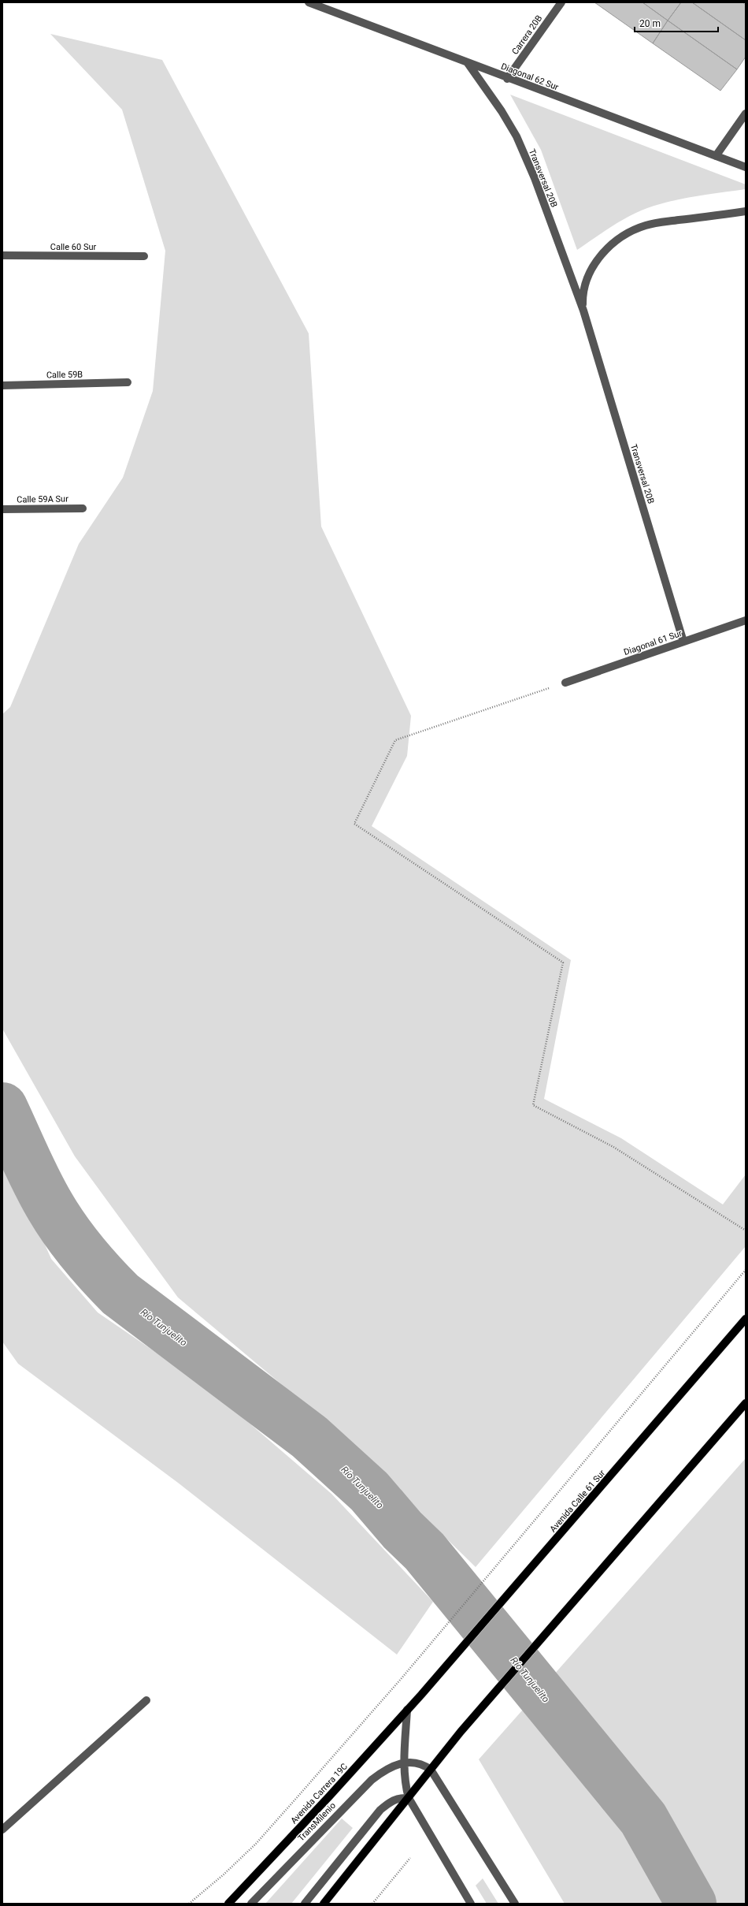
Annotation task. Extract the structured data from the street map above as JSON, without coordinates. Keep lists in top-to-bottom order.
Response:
{
  "streets": {
    "main road": ["Avenida Calle 61 Sur", "Avenida Carrera 19C"],
    "street": [
      "Carrera 20B",
      "Diagonal 62 Sur",
      "Transversal 20B",
      "Calle 60 Sur",
      "Calle 59B",
      "Calle 59A Sur",
      "Diagonal 61 Sur",
      "TransMilenio"
    ]
  },
  "crossings": [
    ["Carrera 20B", "Diagonal 62 Sur"],
    ["Diagonal 62 Sur", "Transversal 20B"],
    ["Transversal 20B", "Diagonal 61 Sur"],
    ["Avenida Calle 61 Sur", "Avenida Carrera 19C"]
  ],
  "water": ["Río Tunjuelito"],
  "scale_bar": "20 m"
}
